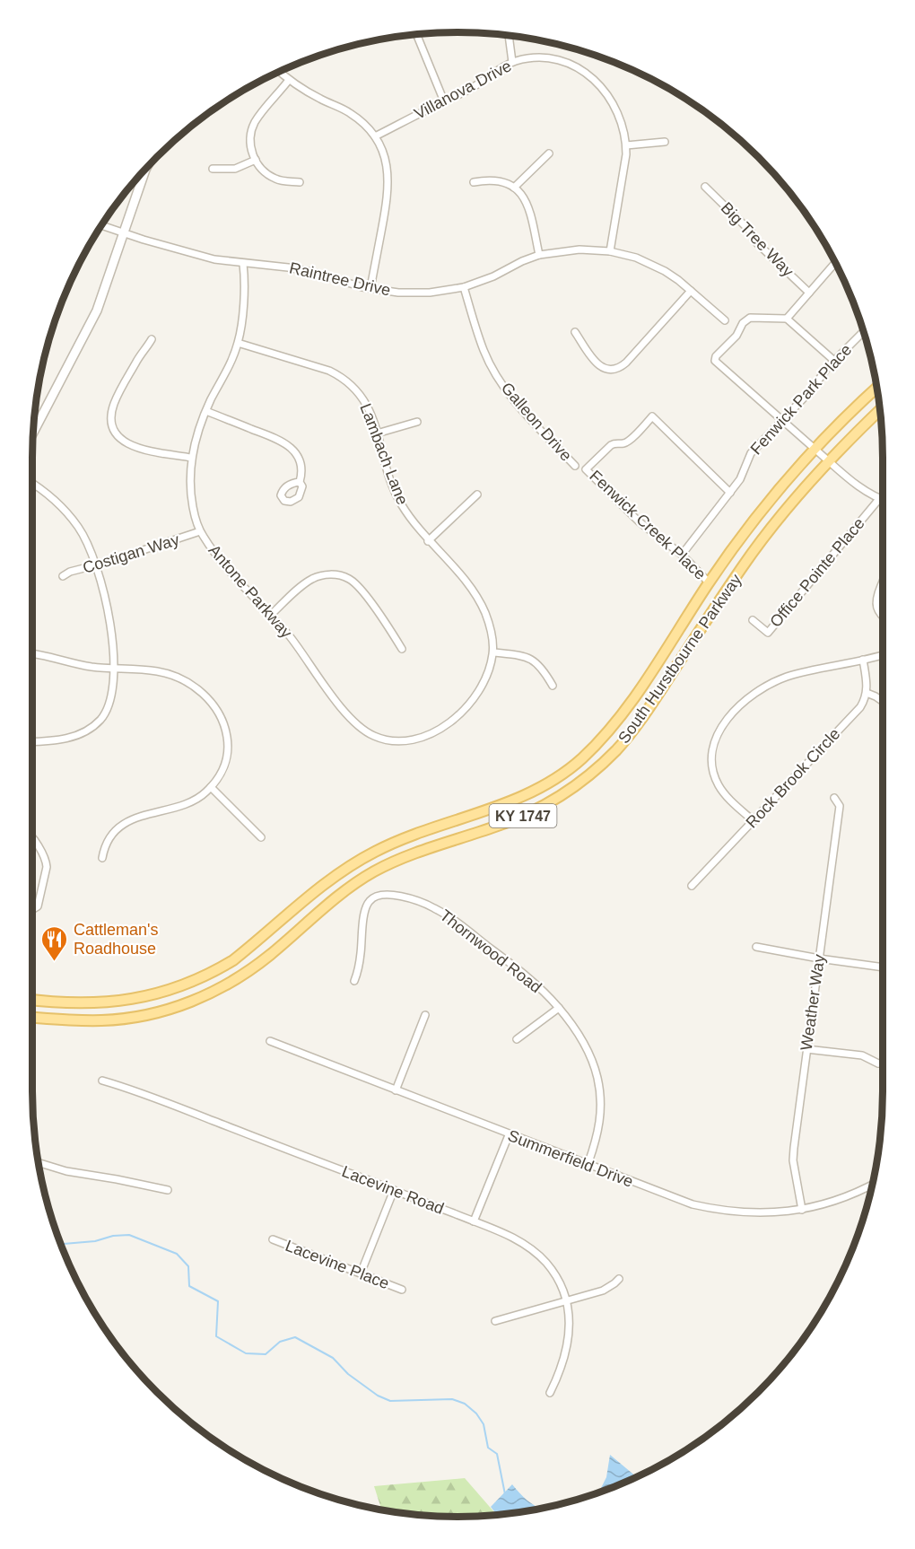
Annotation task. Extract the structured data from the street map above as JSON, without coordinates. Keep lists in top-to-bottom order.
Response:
{
  "streets": {
    "main road": ["South Hurstbourne Parkway", "KY 1747"],
    "street": [
      "Villanova Drive",
      "Big Tree Way",
      "Raintree Drive",
      "Fenwick Park Place",
      "Galleon Drive",
      "Lambach Lane",
      "Fenwick Creek Place",
      "Costigan Way",
      "Office Pointe Place",
      "Antone Parkway",
      "Rock Brook Circle",
      "Thornwood Road",
      "Weather Way",
      "Summerfield Drive",
      "Lacevine Road",
      "Lacevine Place"
    ]
  },
  "crossings": [
    ["Villanova Drive", "Raintree Drive"],
    ["Raintree Drive", "Galleon Drive"],
    ["Raintree Drive", "Antone Parkway"],
    ["Fenwick Park Place", "Fenwick Creek Place"],
    ["Lambach Lane", "Antone Parkway"],
    ["Fenwick Creek Place", "South Hurstbourne Parkway"],
    ["Costigan Way", "Antone Parkway"],
    ["Thornwood Road", "Summerfield Drive"],
    ["Weather Way", "Summerfield Drive"]
  ],
  "places": {
    "restaurant": ["Cattleman's Roadhouse"]
  }
}
